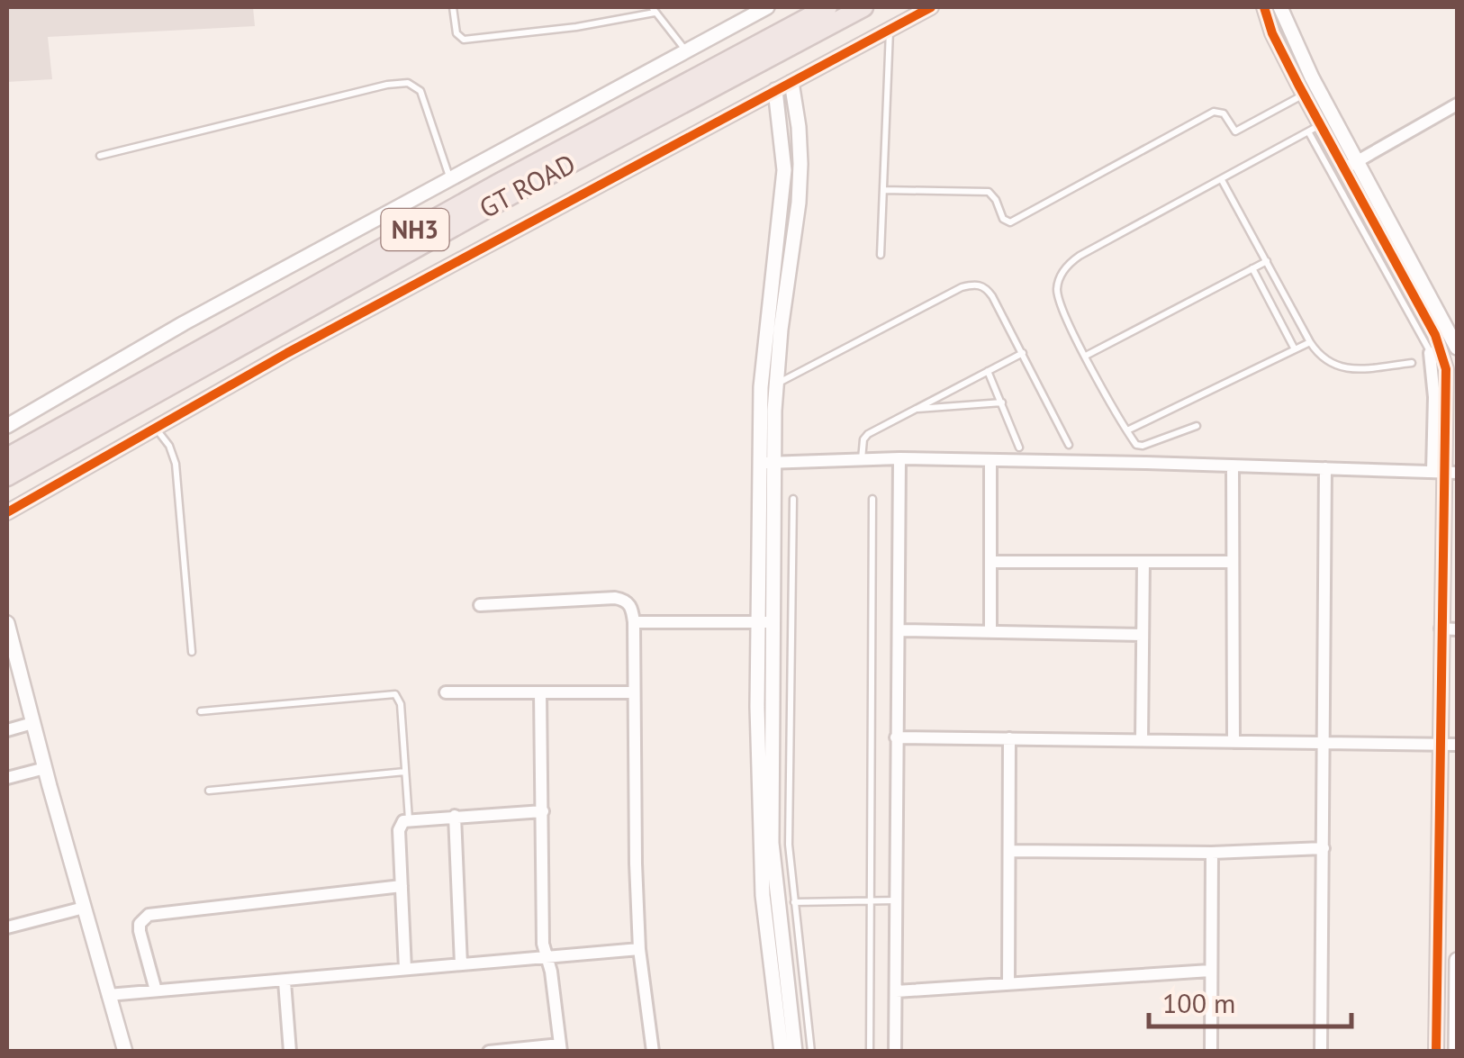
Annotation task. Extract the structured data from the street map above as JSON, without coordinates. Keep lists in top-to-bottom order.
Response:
{
  "streets": {
    "highway": ["GT ROAD", "NH3"]
  },
  "scale_bar": "100 m"
}
